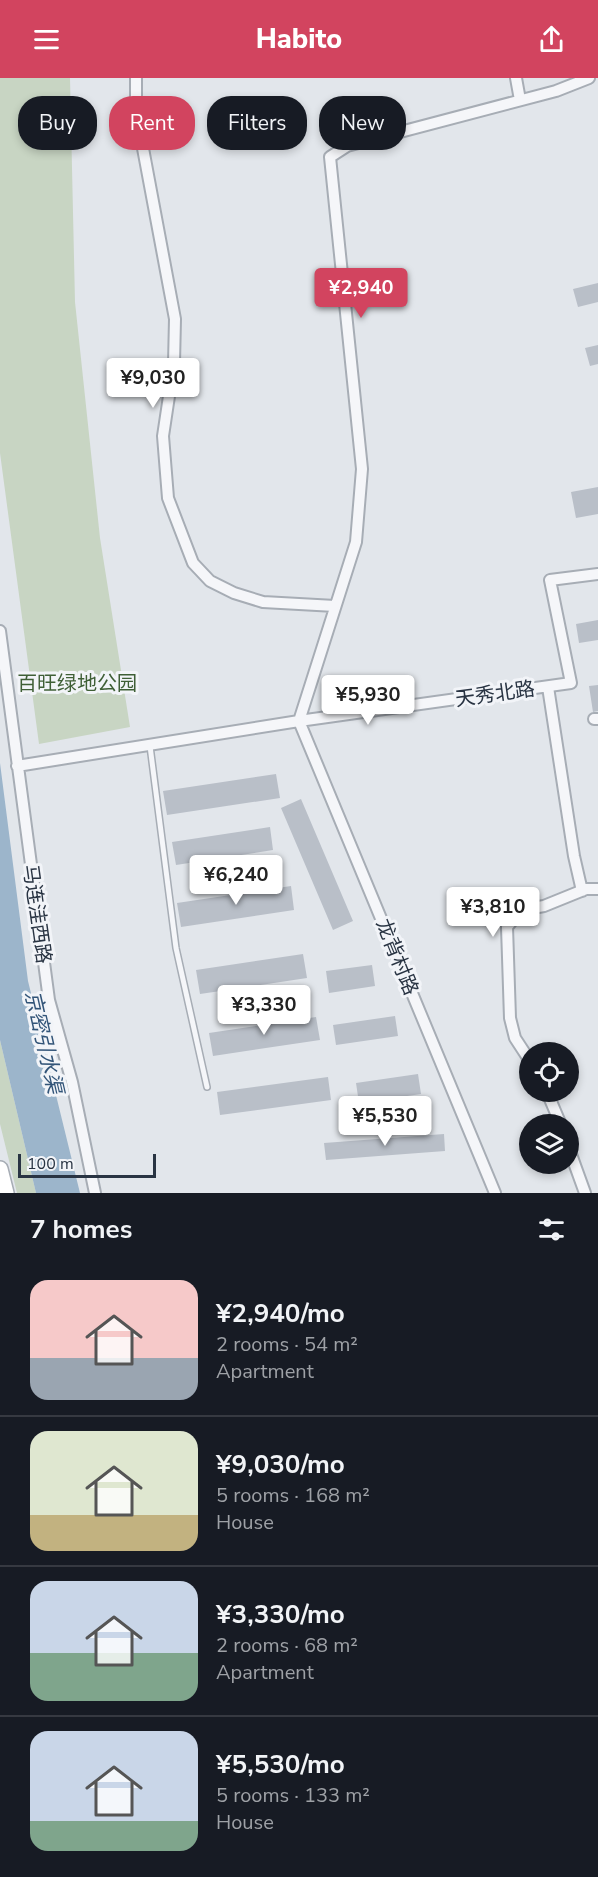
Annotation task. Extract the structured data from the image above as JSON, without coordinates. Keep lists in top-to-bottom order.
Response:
{
  "streets": {
    "street": ["天秀北路", "马连洼西路", "龙背村路"]
  },
  "crossings": [
    ["天秀北路", "马连洼西路"],
    ["天秀北路", "龙背村路"]
  ],
  "water": ["京密引水渠"],
  "parks": ["百旺绿地公园"],
  "scale_bar": "100 m",
  "page": {
    "header": "Habito",
    "chip": [
      "Buy",
      "Rent",
      "Filters",
      "New"
    ],
    "price": [
      "¥2,940",
      "¥9,030",
      "¥5,930",
      "¥6,240",
      "¥3,810",
      "¥3,330",
      "¥5,530"
    ],
    "scale": "100 m",
    "heading": "7 homes",
    "list": [
      {
        "name": "¥2,940/mo",
        "note": "2 rooms · 54 m² · Apartment"
      },
      {
        "name": "¥9,030/mo",
        "note": "5 rooms · 168 m² · House"
      },
      {
        "name": "¥3,330/mo",
        "note": "2 rooms · 68 m² · Apartment"
      },
      {
        "name": "¥5,530/mo",
        "note": "5 rooms · 133 m² · House"
      }
    ]
  }
}
